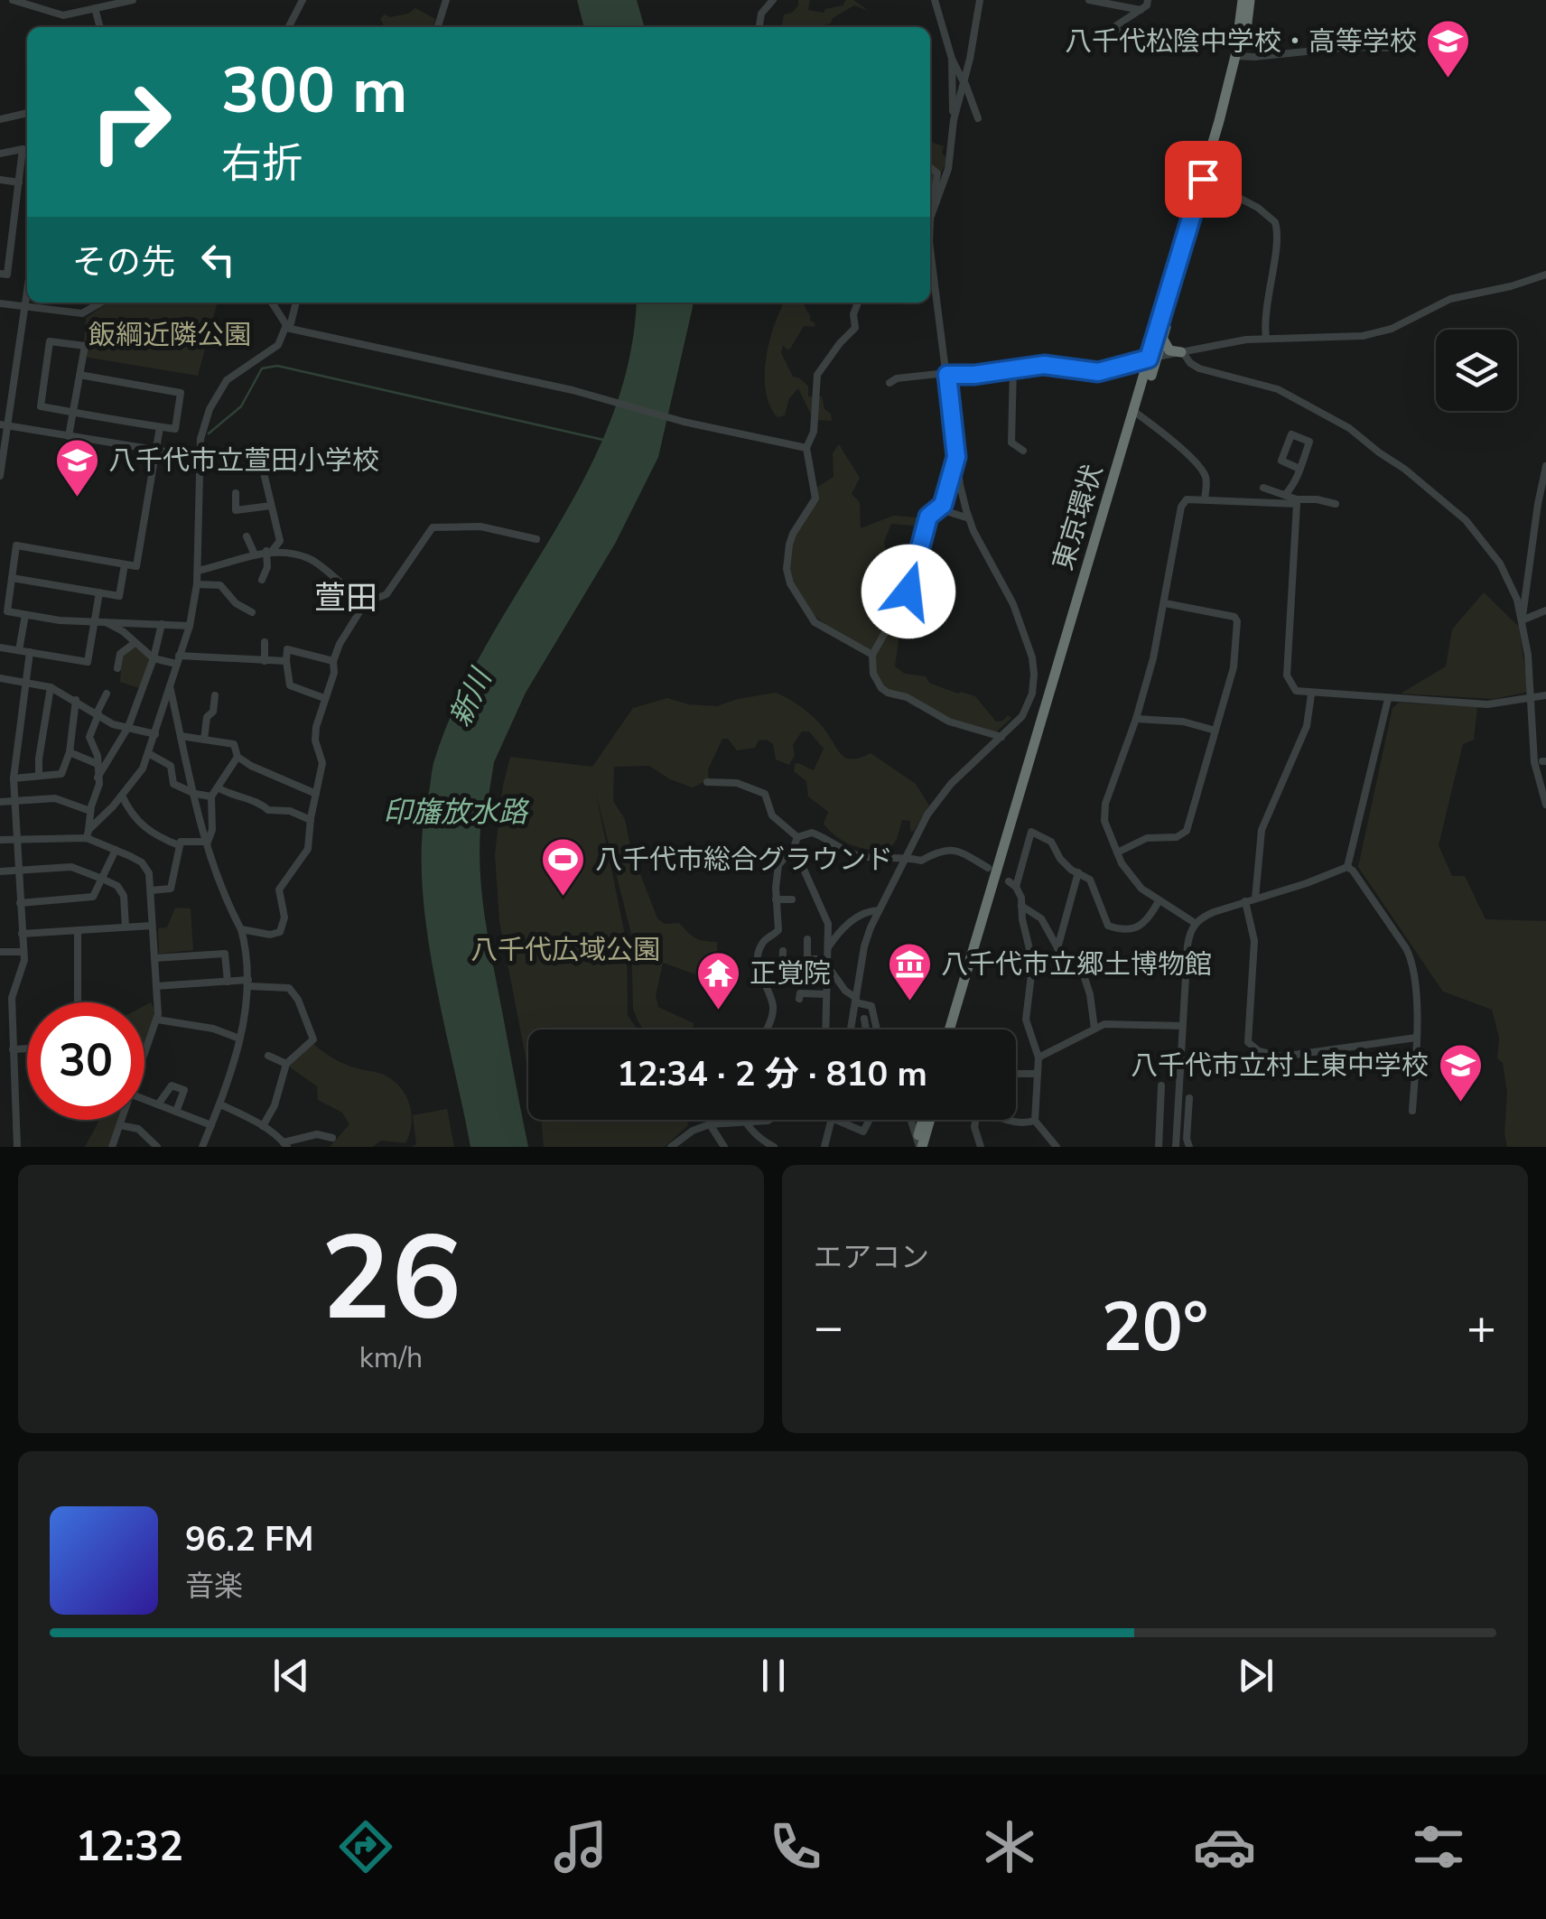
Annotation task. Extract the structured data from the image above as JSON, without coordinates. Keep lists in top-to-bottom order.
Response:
{
  "streets": {
    "highway": ["東京環状"]
  },
  "districts": ["萱田"],
  "water": ["新川", "印旛放水路"],
  "parks": ["飯綱近隣公園", "八千代広域公園"],
  "places": {
    "school or university": ["八千代松陰中学校・高等学校", "八千代市立萱田小学校", "八千代市立村上東中学校"],
    "sports": ["八千代市総合グラウンド"],
    "museum": ["八千代市立郷土博物館"],
    "temple": ["正覚院"]
  },
  "page": {
    "turn": ["300 m", "右折"],
    "then": "その先",
    "limit": "30",
    "trip": "12:34 · 2 分 · 810 m",
    "tile": [
      ["26", "km/h"],
      "エアコン"
    ],
    "heat": ["−", "20°", "+"],
    "song": ["96.2 FM", "音楽"],
    "tabs": "12:32"
  }
}
